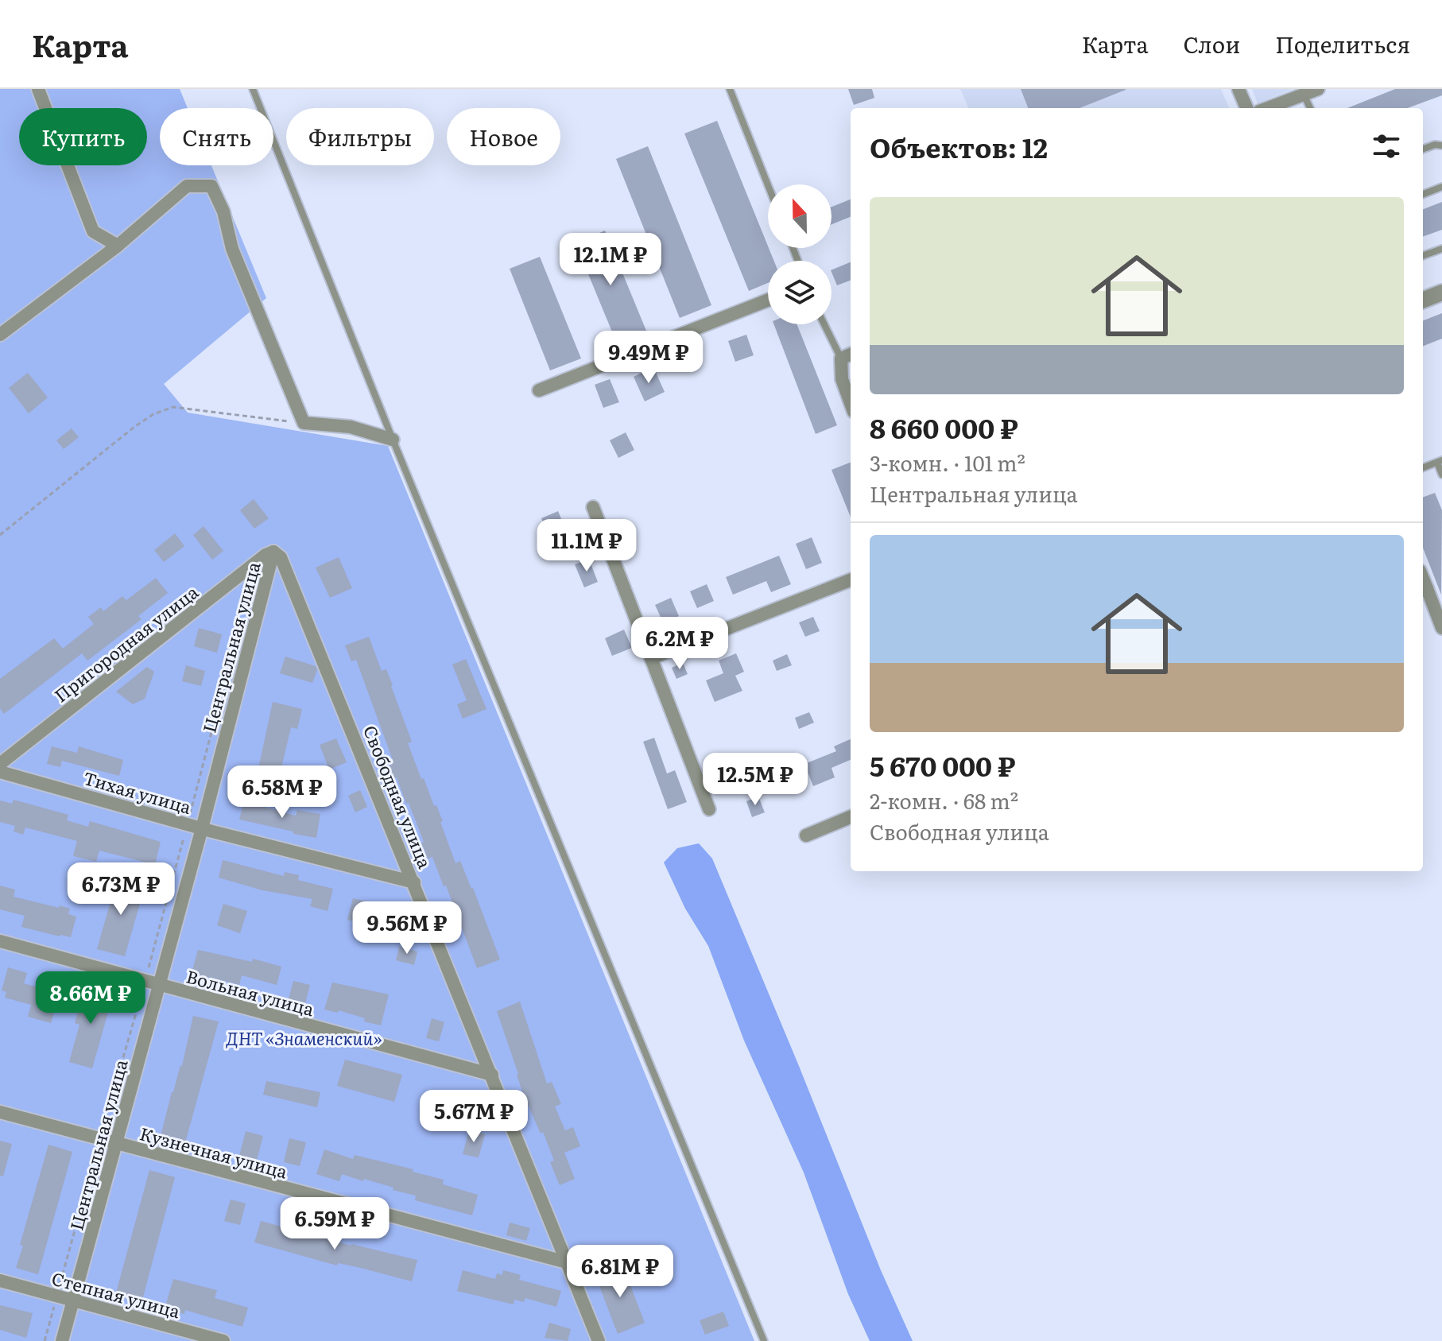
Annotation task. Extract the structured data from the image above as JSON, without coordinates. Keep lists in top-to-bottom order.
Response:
{
  "streets": {
    "street": [
      "Пригородная улица",
      "Центральная улица",
      "Тихая улица",
      "Свободная улица",
      "Вольная улица",
      "Кузнечная улица",
      "Степная улица"
    ]
  },
  "crossings": [
    ["Пригородная улица", "Центральная улица"],
    ["Пригородная улица", "Свободная улица"],
    ["Центральная улица", "Тихая улица"],
    ["Центральная улица", "Свободная улица"],
    ["Центральная улица", "Вольная улица"],
    ["Центральная улица", "Кузнечная улица"],
    ["Центральная улица", "Степная улица"],
    ["Тихая улица", "Свободная улица"],
    ["Свободная улица", "Вольная улица"],
    ["Свободная улица", "Кузнечная улица"]
  ],
  "parks": ["ДНТ «Знаменский»"],
  "north": "top",
  "page": {
    "header": "Карта",
    "nav": ["Карта", "Слои", "Поделиться"],
    "chip": [
      "Купить",
      "Снять",
      "Фильтры",
      "Новое"
    ],
    "heading": "Объектов: 12",
    "list": [
      {
        "name": "8 660 000 ₽",
        "note": "3-комн. · 101 m² · Центральная улица"
      },
      {
        "name": "5 670 000 ₽",
        "note": "2-комн. · 68 m² · Свободная улица"
      }
    ],
    "price": [
      "12.1M ₽",
      "9.49M ₽",
      "11.1M ₽",
      "6.2M ₽",
      "12.5M ₽",
      "6.58M ₽",
      "6.73M ₽",
      "9.56M ₽",
      "8.66M ₽",
      "5.67M ₽",
      "6.59M ₽",
      "6.81M ₽"
    ]
  }
}
